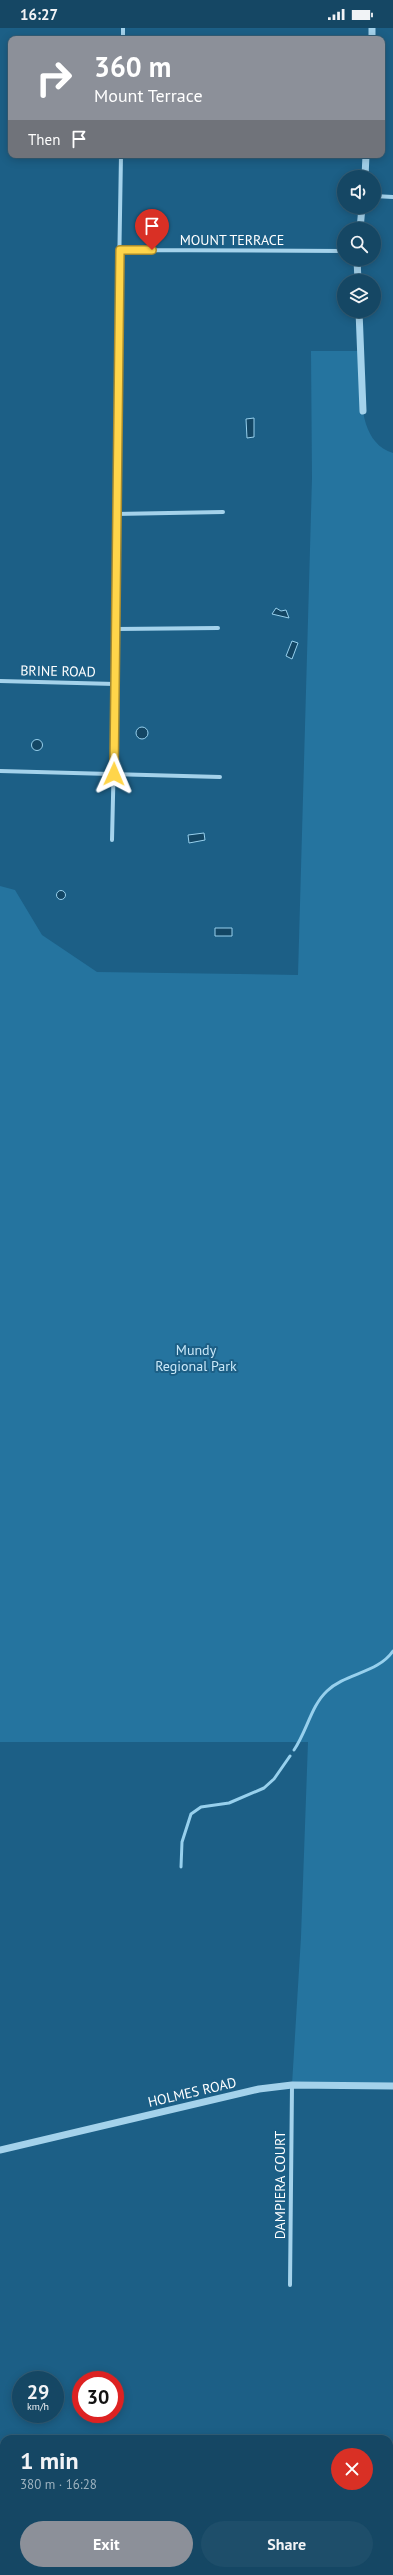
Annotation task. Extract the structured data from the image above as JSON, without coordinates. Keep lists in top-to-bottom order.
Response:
{
  "streets": {
    "street": [
      "MOUNT TERRACE",
      "BRINE ROAD",
      "HOLMES ROAD",
      "DAMPIERA COURT"
    ]
  },
  "crossings": [
    ["HOLMES ROAD", "DAMPIERA COURT"]
  ],
  "parks": ["Mundy Regional Park"],
  "page": {
    "status": "16:27",
    "turn": ["360 m", "Mount Terrace"],
    "then": "Then",
    "speed": "29 km/h",
    "limit": "30",
    "heading": ["1 min", "380 m · 16:28"],
    "buttons": ["Exit", "Share"]
  }
}
